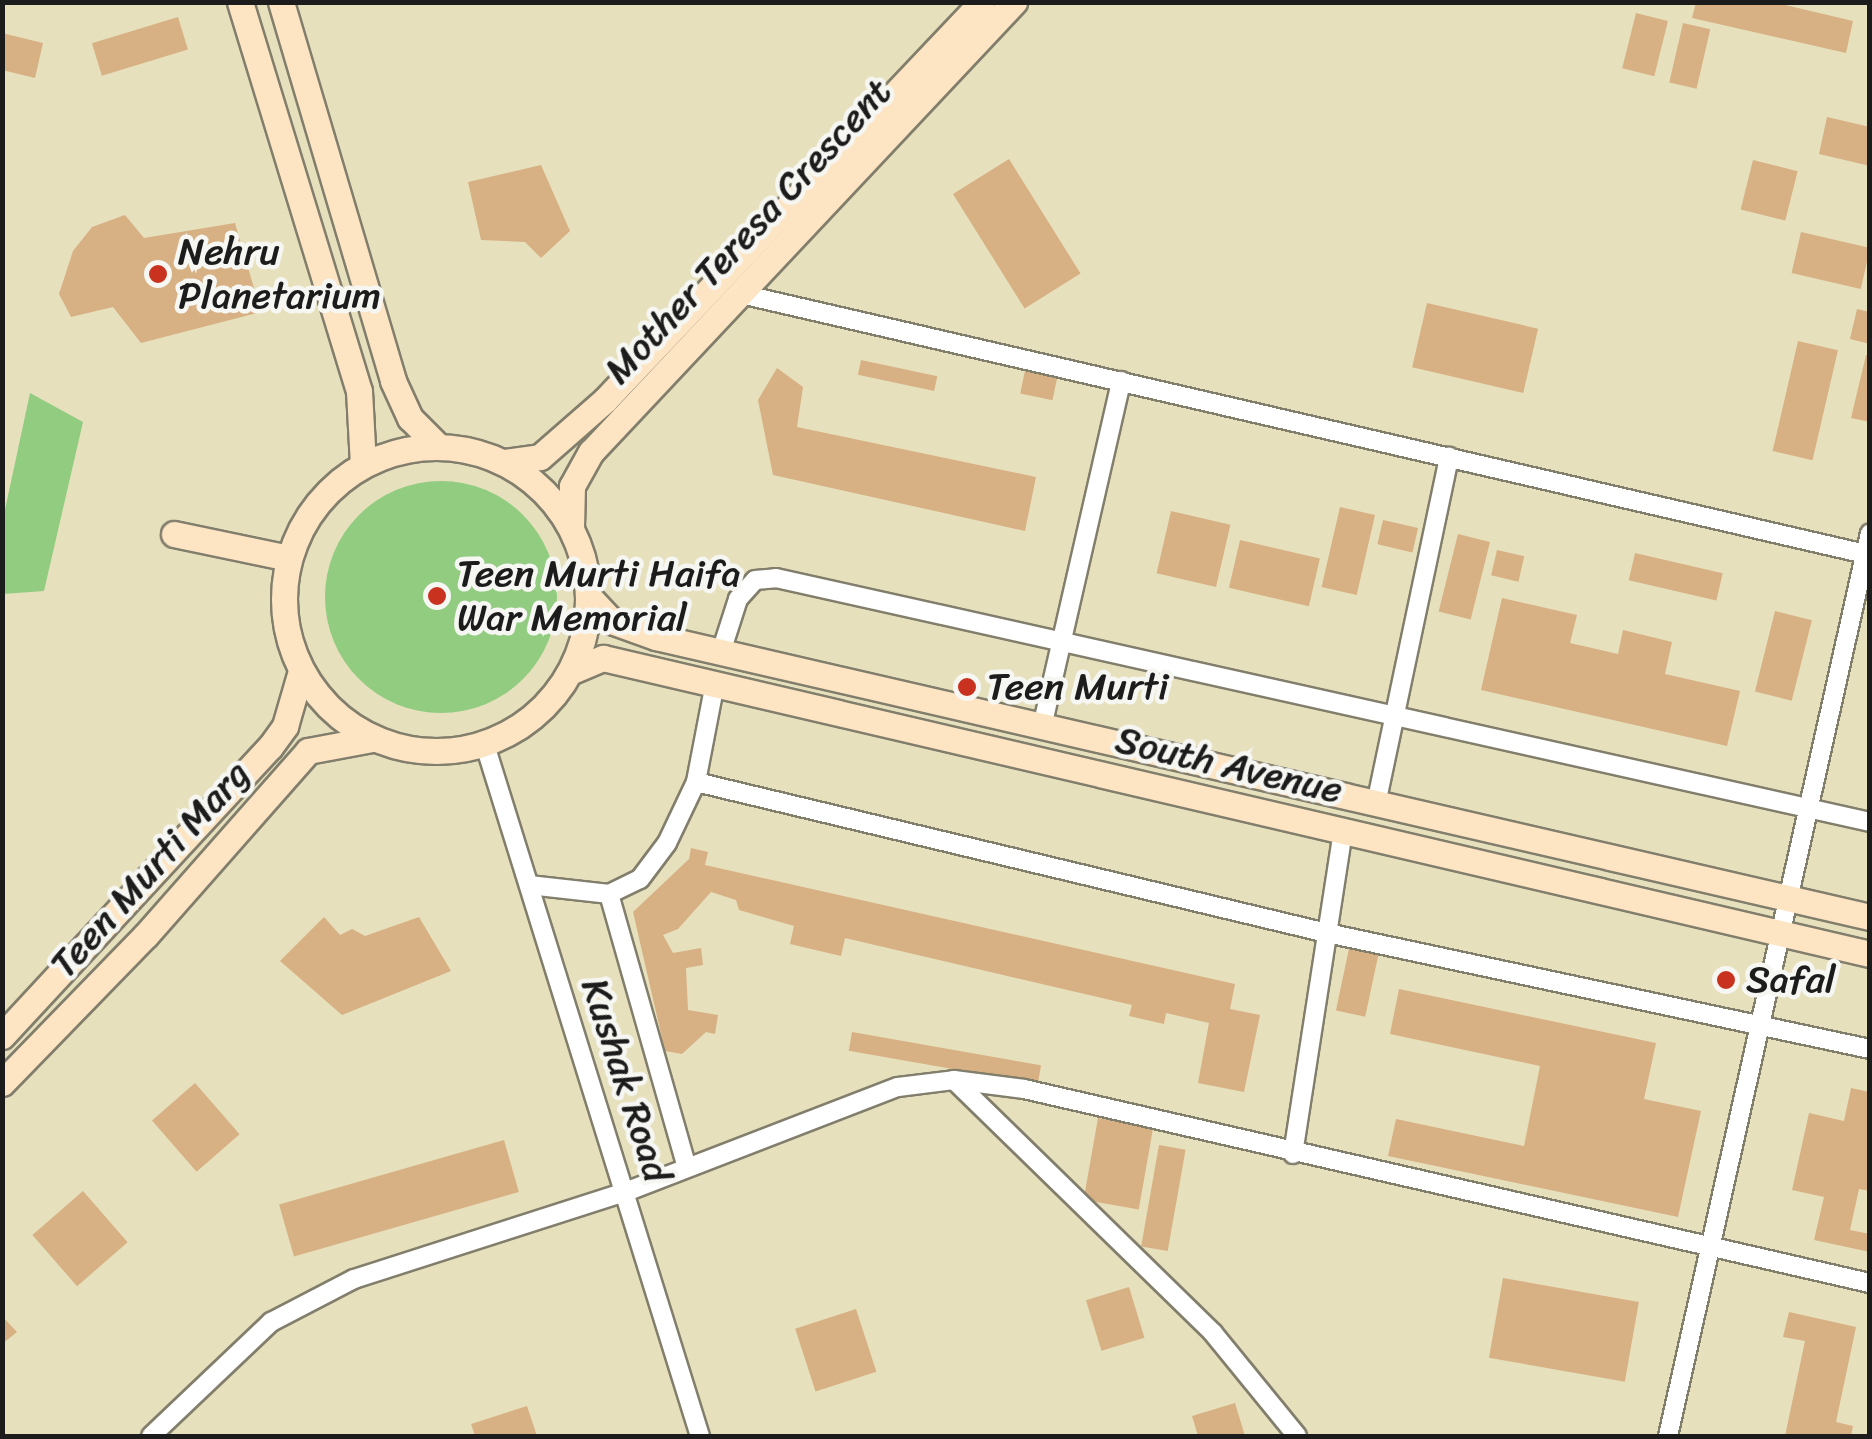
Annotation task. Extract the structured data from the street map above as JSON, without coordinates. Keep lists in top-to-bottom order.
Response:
{
  "streets": {
    "main road": ["Mother Teresa Crescent", "South Avenue", "Teen Murti Marg"],
    "street": ["Kushak Road"]
  },
  "crossings": [
    ["Mother Teresa Crescent", "South Avenue"],
    ["Mother Teresa Crescent", "Teen Murti Marg"],
    ["Mother Teresa Crescent", "Kushak Road"],
    ["South Avenue", "Teen Murti Marg"],
    ["South Avenue", "Kushak Road"],
    ["Teen Murti Marg", "Kushak Road"]
  ],
  "places": [
    "Nehru Planetarium",
    "Teen Murti Haifa War Memorial",
    "Teen Murti",
    "Safal"
  ]
}
